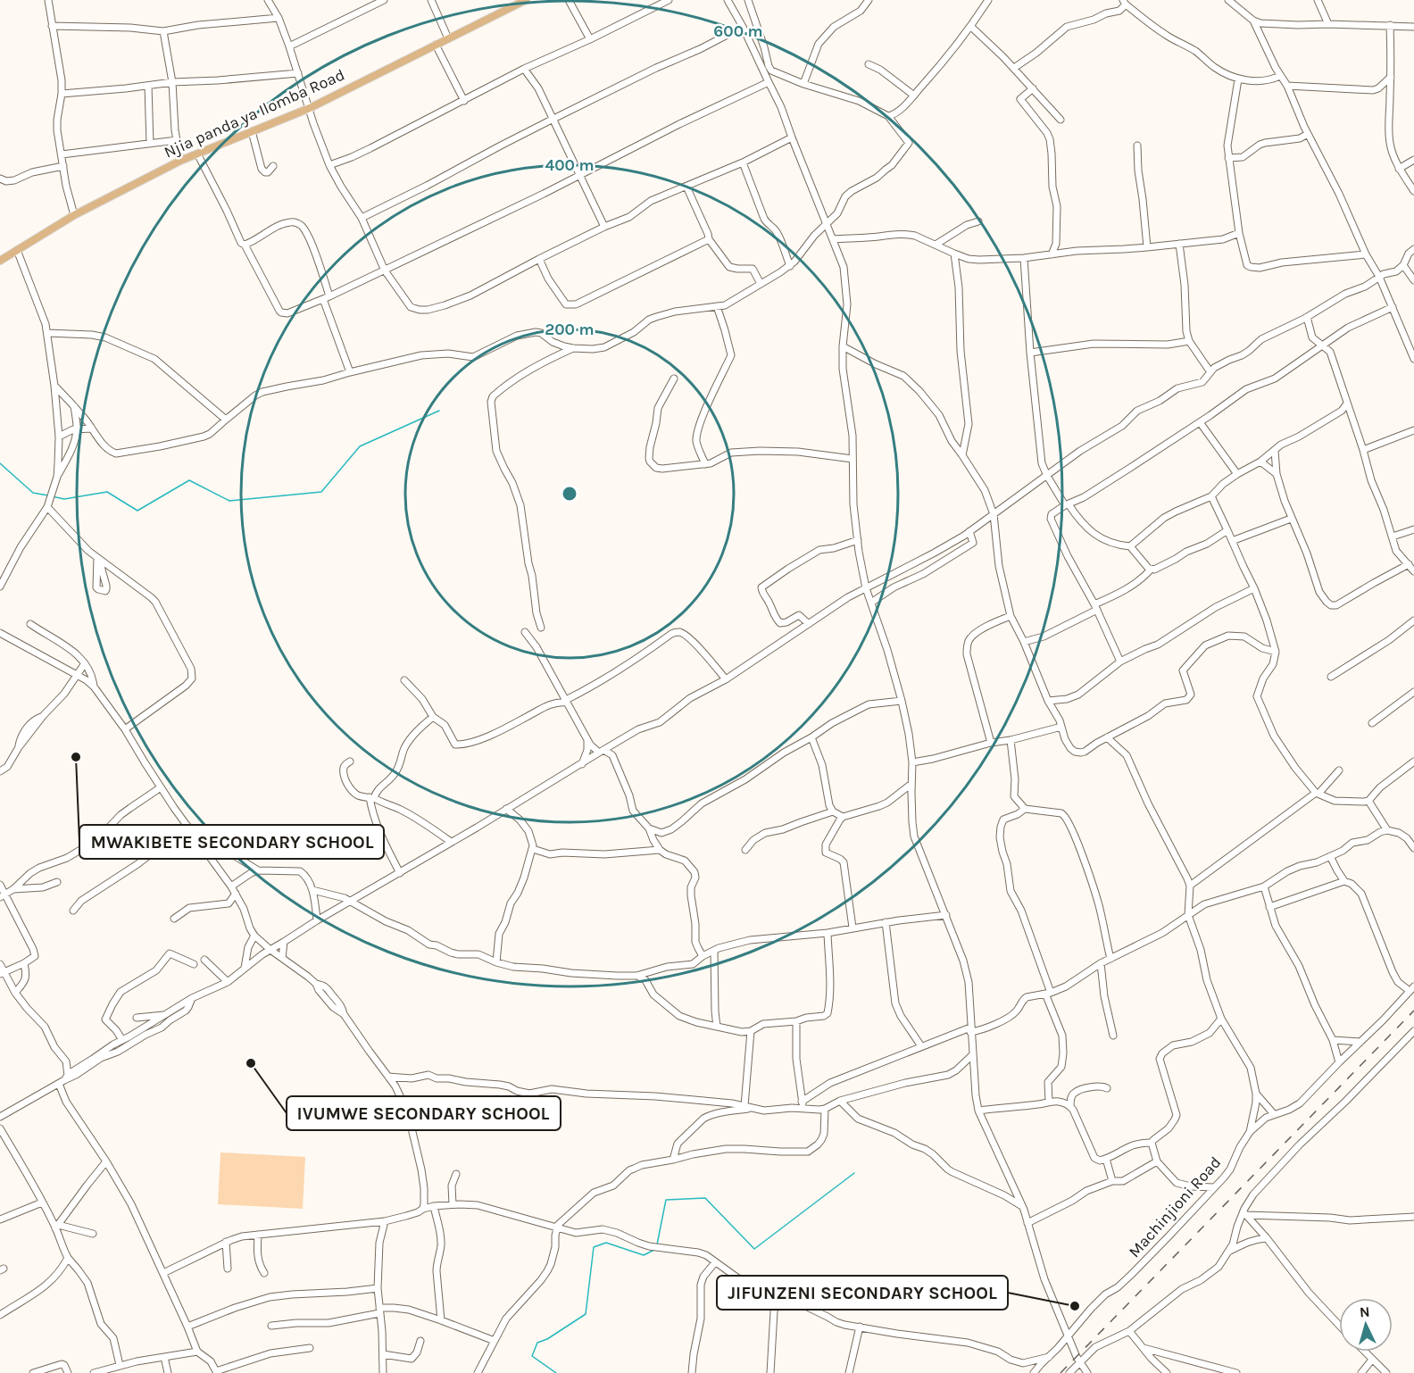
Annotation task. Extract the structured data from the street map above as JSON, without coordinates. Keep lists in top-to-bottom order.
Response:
{
  "streets": {
    "main road": ["Njia panda ya Ilomba Road"],
    "street": ["Machinjioni Road"]
  },
  "places": ["MWAKIBETE SECONDARY SCHOOL", "IVUMWE SECONDARY SCHOOL", "JIFUNZENI SECONDARY SCHOOL"],
  "north": "top",
  "rings": ["600 m", "400 m", "200 m"]
}
